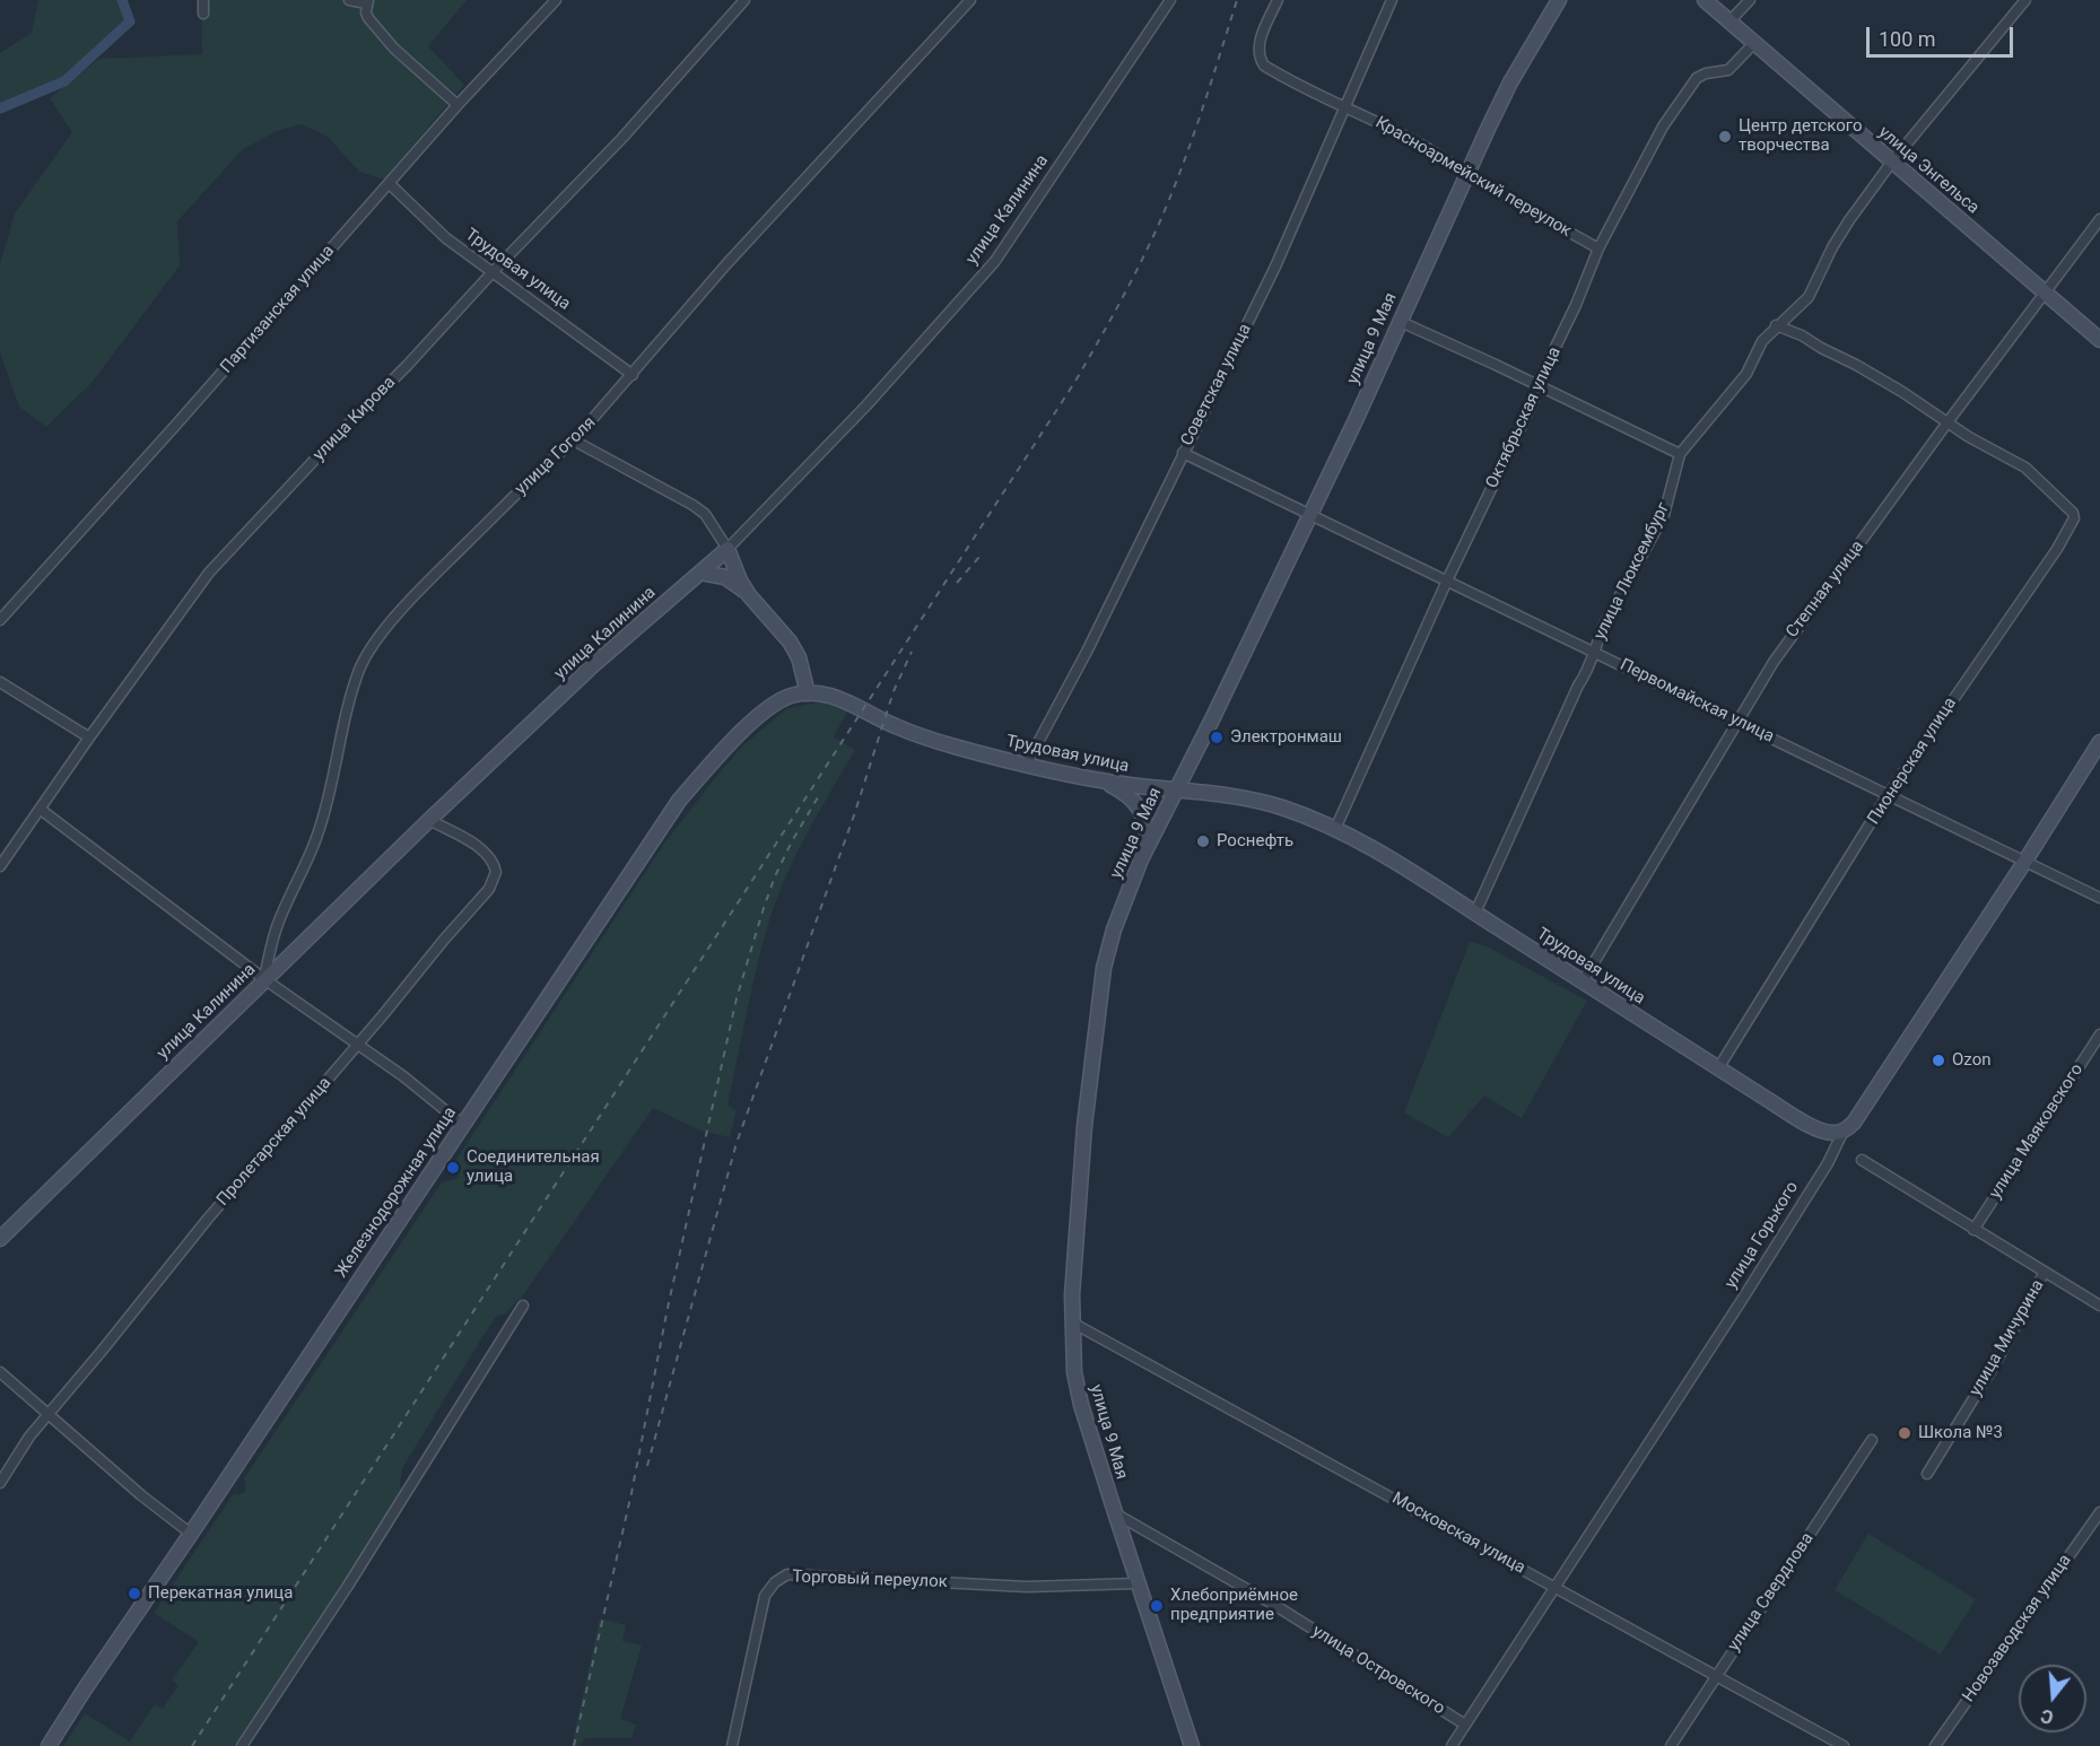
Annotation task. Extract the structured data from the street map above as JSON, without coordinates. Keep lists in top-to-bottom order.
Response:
{
  "streets": {
    "street": [
      "улица Энгельса",
      "Красноармейский переулок",
      "улица Калинина",
      "Трудовая улица",
      "Партизанская улица",
      "улица 9 Мая",
      "Советская улица",
      "Октябрьская улица",
      "улица Кирова",
      "улица Гоголя",
      "улица Люксембург",
      "Степная улица",
      "Первомайская улица",
      "Пионерская улица",
      "улица Маяковского",
      "Пролетарская улица",
      "Железнодорожная улица",
      "улица Горького",
      "улица Мичурина",
      "Московская улица",
      "Торговый переулок",
      "улица Свердлова",
      "Новозаводская улица",
      "улица Островского"
    ]
  },
  "crossings": [
    ["улица Энгельса", "Октябрьская улица"],
    ["улица Энгельса", "улица Люксембург"],
    ["улица Энгельса", "Степная улица"],
    ["Красноармейский переулок", "улица 9 Мая"],
    ["Красноармейский переулок", "Советская улица"],
    ["Красноармейский переулок", "Октябрьская улица"],
    ["улица Калинина", "улица Гоголя"],
    ["улица Калинина", "Пролетарская улица"],
    ["Трудовая улица", "Партизанская улица"],
    ["Трудовая улица", "улица 9 Мая"],
    ["Трудовая улица", "Советская улица"],
    ["Трудовая улица", "Октябрьская улица"],
    ["Трудовая улица", "улица Кирова"],
    ["Трудовая улица", "улица Гоголя"],
    ["Трудовая улица", "улица Люксембург"],
    ["Трудовая улица", "Степная улица"],
    ["Трудовая улица", "Пионерская улица"],
    ["Трудовая улица", "Железнодорожная улица"],
    ["Трудовая улица", "улица Горького"],
    ["улица 9 Мая", "Первомайская улица"],
    ["улица 9 Мая", "Московская улица"],
    ["улица 9 Мая", "Торговый переулок"],
    ["улица 9 Мая", "улица Островского"],
    ["Советская улица", "Первомайская улица"],
    ["Октябрьская улица", "Первомайская улица"],
    ["улица Люксембург", "Первомайская улица"],
    ["Степная улица", "Первомайская улица"],
    ["Степная улица", "Пионерская улица"],
    ["Первомайская улица", "Пионерская улица"],
    ["Первомайская улица", "улица Горького"],
    ["улица Горького", "Московская улица"],
    ["улица Горького", "улица Островского"],
    ["Московская улица", "улица Свердлова"]
  ],
  "places": [
    "Центр детского творчества",
    "Электронмаш",
    "Роснефть",
    "Ozon",
    "Соединительная улица",
    "Школа №3",
    "Перекатная улица",
    "Хлебоприёмное предприятие"
  ],
  "scale_bar": "100 m",
  "north": "bottom"
}
